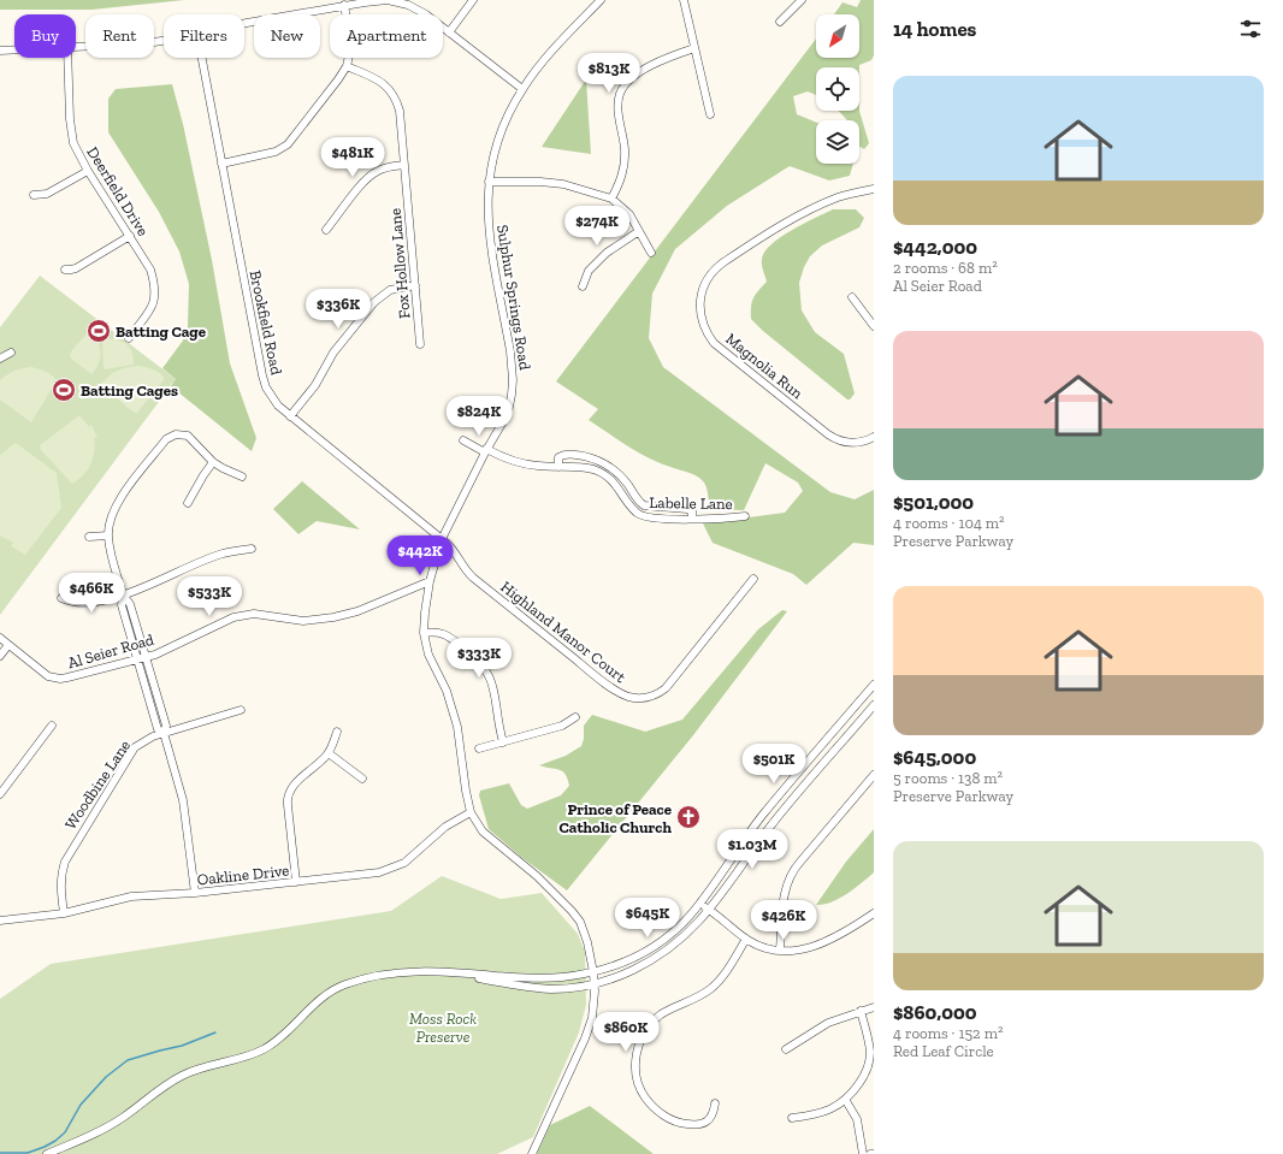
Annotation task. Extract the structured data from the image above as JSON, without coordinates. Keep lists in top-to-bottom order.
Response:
{
  "streets": {
    "street": [
      "Deerfield Drive",
      "Fox Hollow Lane",
      "Sulphur Springs Road",
      "Brookfield Road",
      "Magnolia Run",
      "Labelle Lane",
      "Highland Manor Court",
      "Al Seier Road",
      "Woodbine Lane",
      "Oakline Drive"
    ]
  },
  "crossings": [
    ["Sulphur Springs Road", "Brookfield Road"],
    ["Sulphur Springs Road", "Labelle Lane"],
    ["Sulphur Springs Road", "Highland Manor Court"],
    ["Sulphur Springs Road", "Al Seier Road"],
    ["Sulphur Springs Road", "Oakline Drive"],
    ["Brookfield Road", "Highland Manor Court"],
    ["Woodbine Lane", "Oakline Drive"]
  ],
  "parks": ["Moss Rock Preserve"],
  "places": {
    "sports": ["Batting Cage", "Batting Cages"],
    "church": ["Prince of Peace Catholic Church"]
  },
  "north": "bottom left",
  "page": {
    "heading": "14 homes",
    "chip": [
      "Buy",
      "Rent",
      "Filters",
      "New",
      "Apartment"
    ],
    "price": [
      "$813K",
      "$481K",
      "$274K",
      "$336K",
      "$824K",
      "$442K",
      "$466K",
      "$533K",
      "$333K",
      "$501K",
      "$1.03M",
      "$645K",
      "$426K",
      "$860K"
    ],
    "list": [
      {
        "name": "$442,000",
        "note": "2 rooms · 68 m² · Al Seier Road"
      },
      {
        "name": "$501,000",
        "note": "4 rooms · 104 m² · Preserve Parkway"
      },
      {
        "name": "$645,000",
        "note": "5 rooms · 138 m² · Preserve Parkway"
      },
      {
        "name": "$860,000",
        "note": "4 rooms · 152 m² · Red Leaf Circle"
      }
    ]
  }
}
